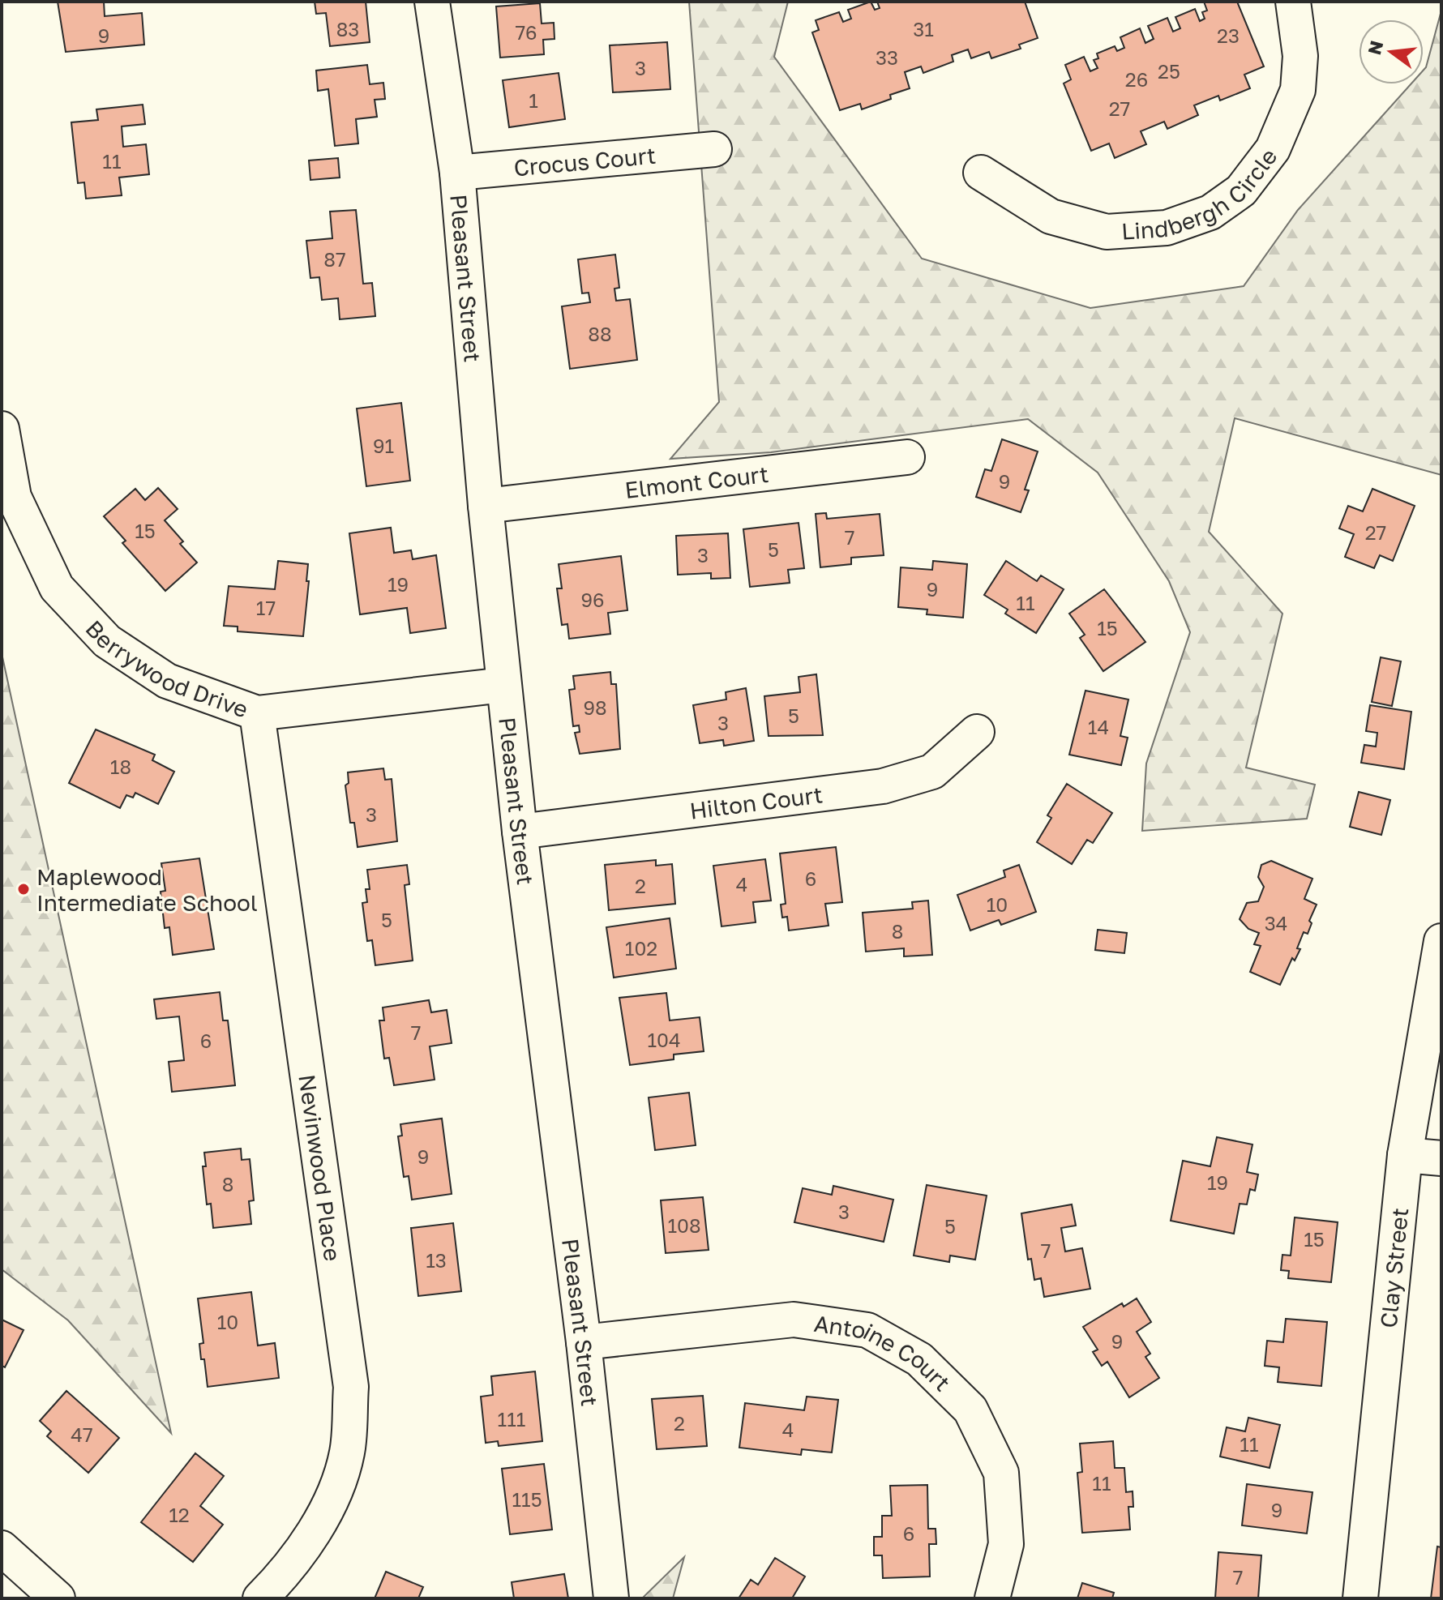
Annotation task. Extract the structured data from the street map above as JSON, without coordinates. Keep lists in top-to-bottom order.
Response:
{
  "streets": {
    "street": [
      "Crocus Court",
      "Lindbergh Circle",
      "Pleasant Street",
      "Elmont Court",
      "Berrywood Drive",
      "Hilton Court",
      "Nevinwood Place",
      "Clay Street",
      "Antoine Court"
    ]
  },
  "crossings": [
    ["Crocus Court", "Pleasant Street"],
    ["Pleasant Street", "Elmont Court"],
    ["Pleasant Street", "Berrywood Drive"],
    ["Pleasant Street", "Hilton Court"],
    ["Pleasant Street", "Antoine Court"],
    ["Berrywood Drive", "Nevinwood Place"]
  ],
  "places": ["Maplewood Intermediate School"],
  "house_numbers": [
    "83",
    "31",
    "76",
    "9",
    "23",
    "33",
    "3",
    "25",
    "26",
    "1",
    "27",
    "11",
    "87",
    "88",
    "91",
    "9",
    "15",
    "27",
    "7",
    "5",
    "3",
    "19",
    "9",
    "96",
    "11",
    "17",
    "15",
    "98",
    "5",
    "3",
    "14",
    "18",
    "3",
    "6",
    "4",
    "2",
    "10",
    "5",
    "34",
    "8",
    "102",
    "7",
    "104",
    "6",
    "9",
    "19",
    "8",
    "3",
    "108",
    "5",
    "15",
    "7",
    "13",
    "10",
    "9",
    "111",
    "2",
    "4",
    "47",
    "11",
    "11",
    "115",
    "9",
    "12",
    "6",
    "7"
  ],
  "north": "left"
}
